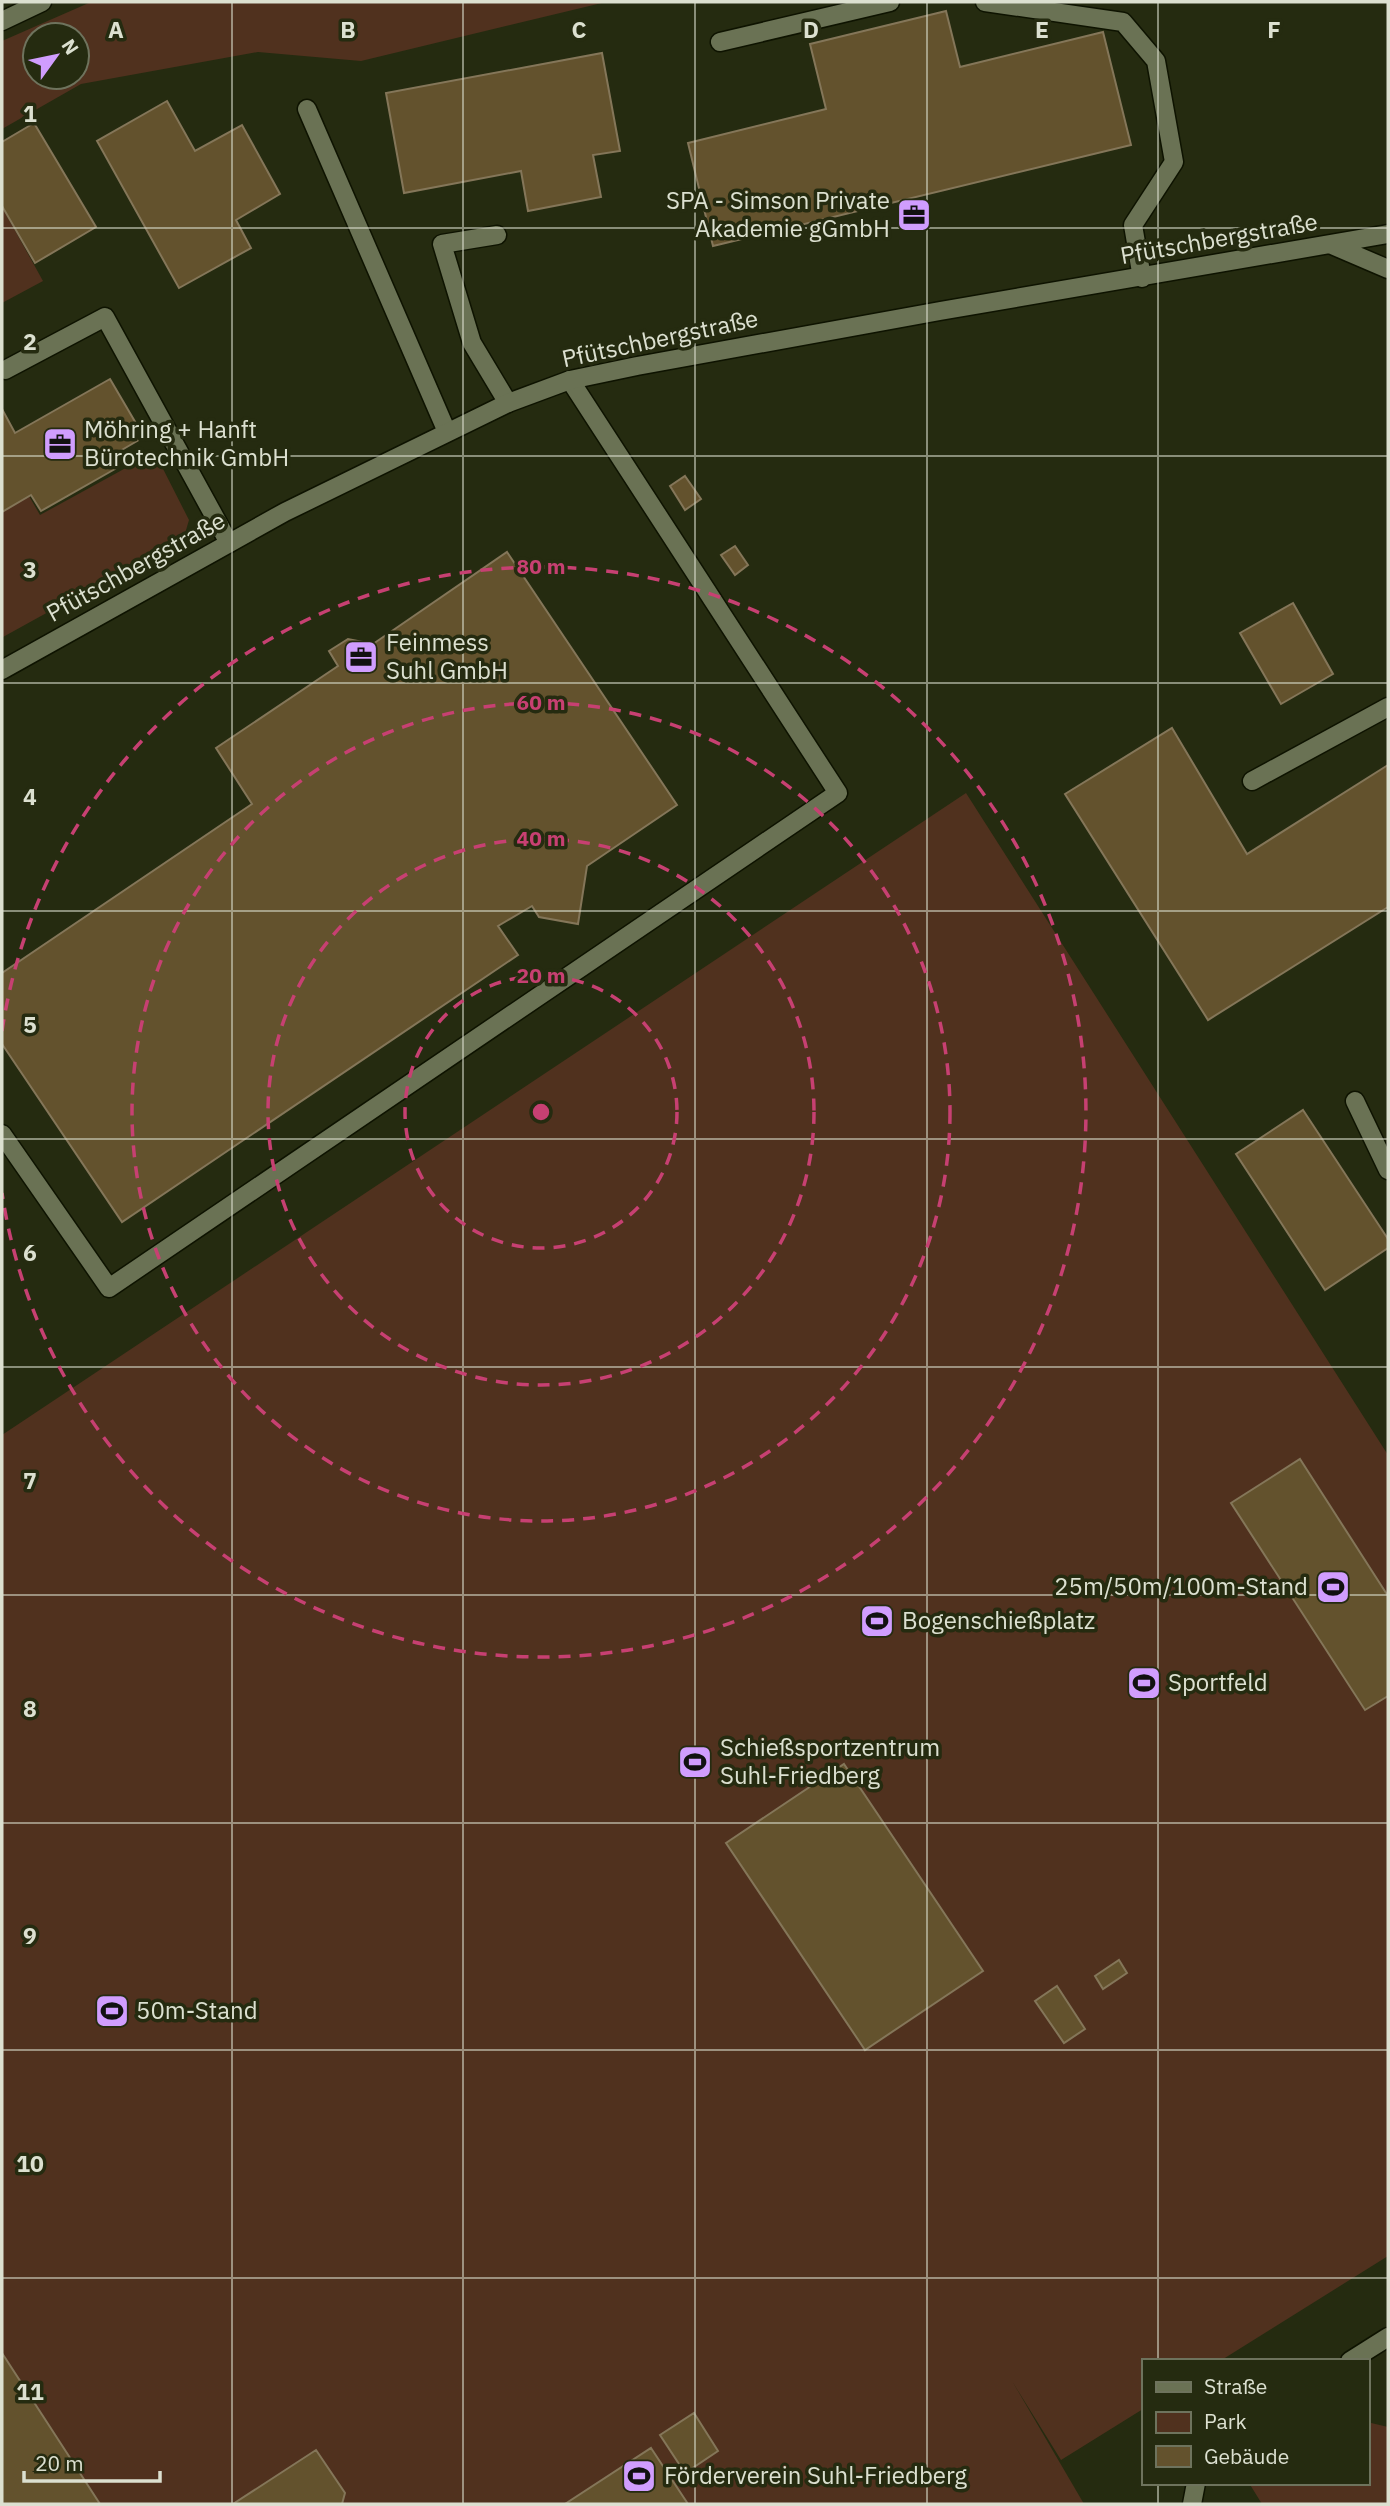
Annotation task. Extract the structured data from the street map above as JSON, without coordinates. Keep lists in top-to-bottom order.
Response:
{
  "streets": {
    "street": ["Pfütschbergstraße"]
  },
  "places": {
    "office": ["SPA - Simson Private Akademie gGmbH", "Möhring + Hanft Bürotechnik GmbH", "Feinmess Suhl GmbH"],
    "sports": [
      "25m/50m/100m-Stand",
      "Bogenschießplatz",
      "Sportfeld",
      "Schießsportzentrum Suhl-Friedberg",
      "50m-Stand",
      "Förderverein Suhl-Friedberg"
    ]
  },
  "legend": ["Straße", "Park", "Gebäude"],
  "scale_bar": "20 m",
  "north": "top right",
  "grid": {
    "columns": [
      "A",
      "B",
      "C",
      "D",
      "E",
      "F"
    ],
    "rows": [
      "1",
      "2",
      "3",
      "4",
      "5",
      "6",
      "7",
      "8",
      "9",
      "10",
      "11"
    ]
  },
  "rings": [
    "80 m",
    "60 m",
    "40 m",
    "20 m"
  ]
}
